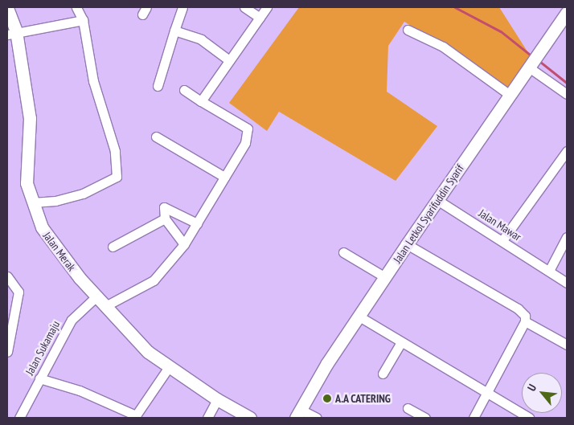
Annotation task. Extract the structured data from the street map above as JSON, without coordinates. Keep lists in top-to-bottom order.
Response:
{
  "streets": {
    "street": [
      "Jalan Letkol Syarifuddin Syarif",
      "Jalan Mawar",
      "Jalan Merak",
      "Jalan Sukamaju"
    ]
  },
  "crossings": [
    ["Jalan Letkol Syarifuddin Syarif", "Jalan Mawar"],
    ["Jalan Merak", "Jalan Sukamaju"]
  ],
  "places": ["A.A CATERING"],
  "north": "top left"
}
